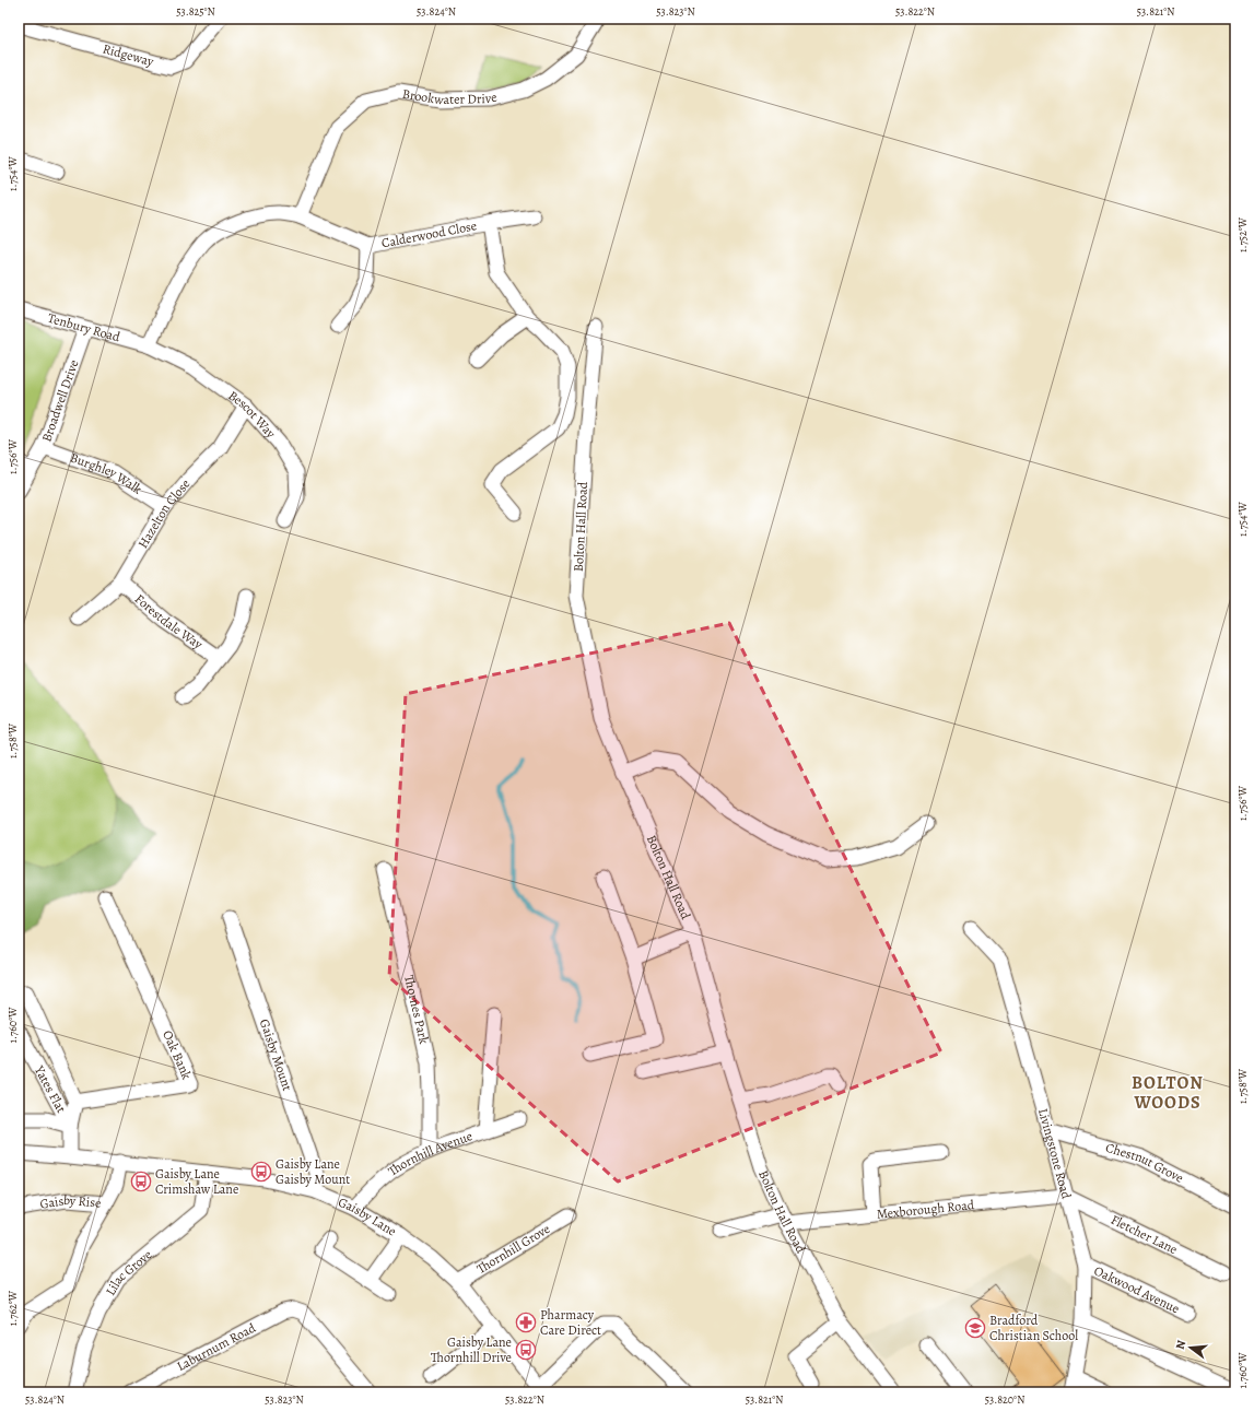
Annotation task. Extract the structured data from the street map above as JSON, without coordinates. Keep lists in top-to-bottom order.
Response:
{
  "streets": {
    "street": [
      "Ridgeway",
      "Brookwater Drive",
      "Calderwood Close",
      "Tenbury Road",
      "Broadwell Drive",
      "Bescot Way",
      "Burghley Walk",
      "Hazelton Close",
      "Bolton Hall Road",
      "Forestdale Way",
      "Thornes Park",
      "Oak Bank",
      "Gaisby Mount",
      "Yates Flat",
      "Livingstone Road",
      "Thornhill Avenue",
      "Chestnut Grove",
      "Gaisby Rise",
      "Mexborough Road",
      "Gaisby Lane",
      "Fletcher Lane",
      "Thornhill Grove",
      "Lilac Grove",
      "Oakwood Avenue",
      "Laburnum Road"
    ]
  },
  "crossings": [
    ["Brookwater Drive", "Calderwood Close"],
    ["Tenbury Road", "Broadwell Drive"],
    ["Tenbury Road", "Bescot Way"],
    ["Broadwell Drive", "Burghley Walk"],
    ["Bescot Way", "Hazelton Close"],
    ["Burghley Walk", "Hazelton Close"],
    ["Hazelton Close", "Forestdale Way"],
    ["Bolton Hall Road", "Mexborough Road"],
    ["Thornes Park", "Thornhill Avenue"],
    ["Gaisby Mount", "Gaisby Lane"],
    ["Livingstone Road", "Chestnut Grove"],
    ["Livingstone Road", "Mexborough Road"],
    ["Livingstone Road", "Fletcher Lane"],
    ["Livingstone Road", "Oakwood Avenue"],
    ["Thornhill Avenue", "Gaisby Lane"],
    ["Gaisby Rise", "Gaisby Lane"],
    ["Mexborough Road", "Fletcher Lane"],
    ["Gaisby Lane", "Thornhill Grove"],
    ["Gaisby Lane", "Lilac Grove"]
  ],
  "districts": ["BOLTON WOODS"],
  "places": {
    "bus stop": ["Gaisby Lane Gaisby Mount", "Gaisby Lane Crimshaw Lane", "Gaisby Lane Thornhill Drive"],
    "pharmacy": ["Pharmacy Care Direct"],
    "school or university": ["Bradford Christian School"]
  },
  "north": "left",
  "coordinates": [
    "53.825°N",
    "53.824°N",
    "53.823°N",
    "53.822°N",
    "53.821°N",
    "1.754°W",
    "1.752°W",
    "1.756°W",
    "1.758°W",
    "1.760°W",
    "1.762°W",
    "53.820°N"
  ]
}
